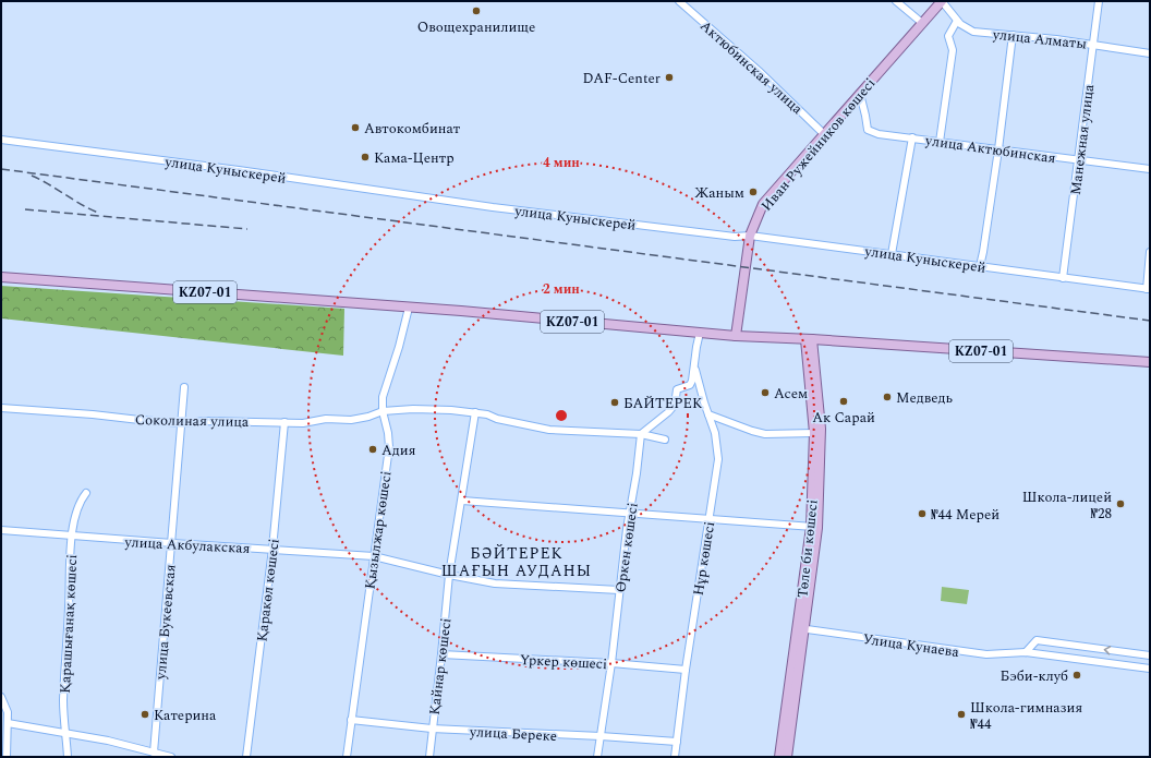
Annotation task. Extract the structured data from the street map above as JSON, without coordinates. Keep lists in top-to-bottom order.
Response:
{
  "streets": {
    "main road": ["Иван Ружейников көшесі", "KZ07-01", "Төле би көшесі"],
    "street": [
      "улица Алматы",
      "Актюбинская улица",
      "Манежная улица",
      "улица Актюбинская",
      "улица Куныскерей",
      "Соколиная улица",
      "Қызылжар көшесі",
      "улица Акбулакская",
      "Өркен көшесі",
      "Нұр көшесі",
      "Қаракөл көшесі",
      "улица Букеевская",
      "Қарашығанақ көшесі",
      "Улица Кунаева",
      "Үркер көшесі",
      "Қайнар көшесі",
      "улица Береке"
    ]
  },
  "crossings": [
    ["улица Алматы", "Манежная улица"],
    ["улица Алматы", "Иван Ружейников көшесі"],
    ["Актюбинская улица", "Иван Ружейников көшесі"],
    ["Манежная улица", "улица Актюбинская"],
    ["Манежная улица", "улица Куныскерей"],
    ["Иван Ружейников көшесі", "улица Актюбинская"],
    ["Иван Ружейников көшесі", "улица Куныскерей"],
    ["Иван Ружейников көшесі", "KZ07-01"],
    ["KZ07-01", "Қызылжар көшесі"],
    ["KZ07-01", "Төле би көшесі"],
    ["Соколиная улица", "Қызылжар көшесі"],
    ["Соколиная улица", "Өркен көшесі"],
    ["Соколиная улица", "Қаракөл көшесі"],
    ["Соколиная улица", "улица Букеевская"],
    ["Соколиная улица", "Қайнар көшесі"],
    ["Қызылжар көшесі", "улица Акбулакская"],
    ["Қызылжар көшесі", "улица Береке"],
    ["улица Акбулакская", "Өркен көшесі"],
    ["улица Акбулакская", "Қаракөл көшесі"],
    ["улица Акбулакская", "улица Букеевская"],
    ["улица Акбулакская", "Қарашығанақ көшесі"],
    ["улица Акбулакская", "Қайнар көшесі"],
    ["Өркен көшесі", "Үркер көшесі"],
    ["Өркен көшесі", "улица Береке"],
    ["Төле би көшесі", "Улица Кунаева"],
    ["Нұр көшесі", "Үркер көшесі"],
    ["Нұр көшесі", "улица Береке"],
    ["Үркер көшесі", "Қайнар көшесі"],
    ["Қайнар көшесі", "улица Береке"]
  ],
  "districts": ["БӘЙТЕРЕК ШАҒЫН АУДАНЫ"],
  "places": [
    "Овощехранилище",
    "DAF-Center",
    "Автокомбинат",
    "Кама-Центр",
    "Жаным",
    "Асем",
    "Медведь",
    "Ак Сарай",
    "БАЙТЕРЕК",
    "Адия",
    "Школа-лицей №28",
    "№44 Мерей",
    "Бэби-клуб",
    "Катерина",
    "Школа-гимназия №44"
  ],
  "rings": ["4 мин", "2 мин"]
}
